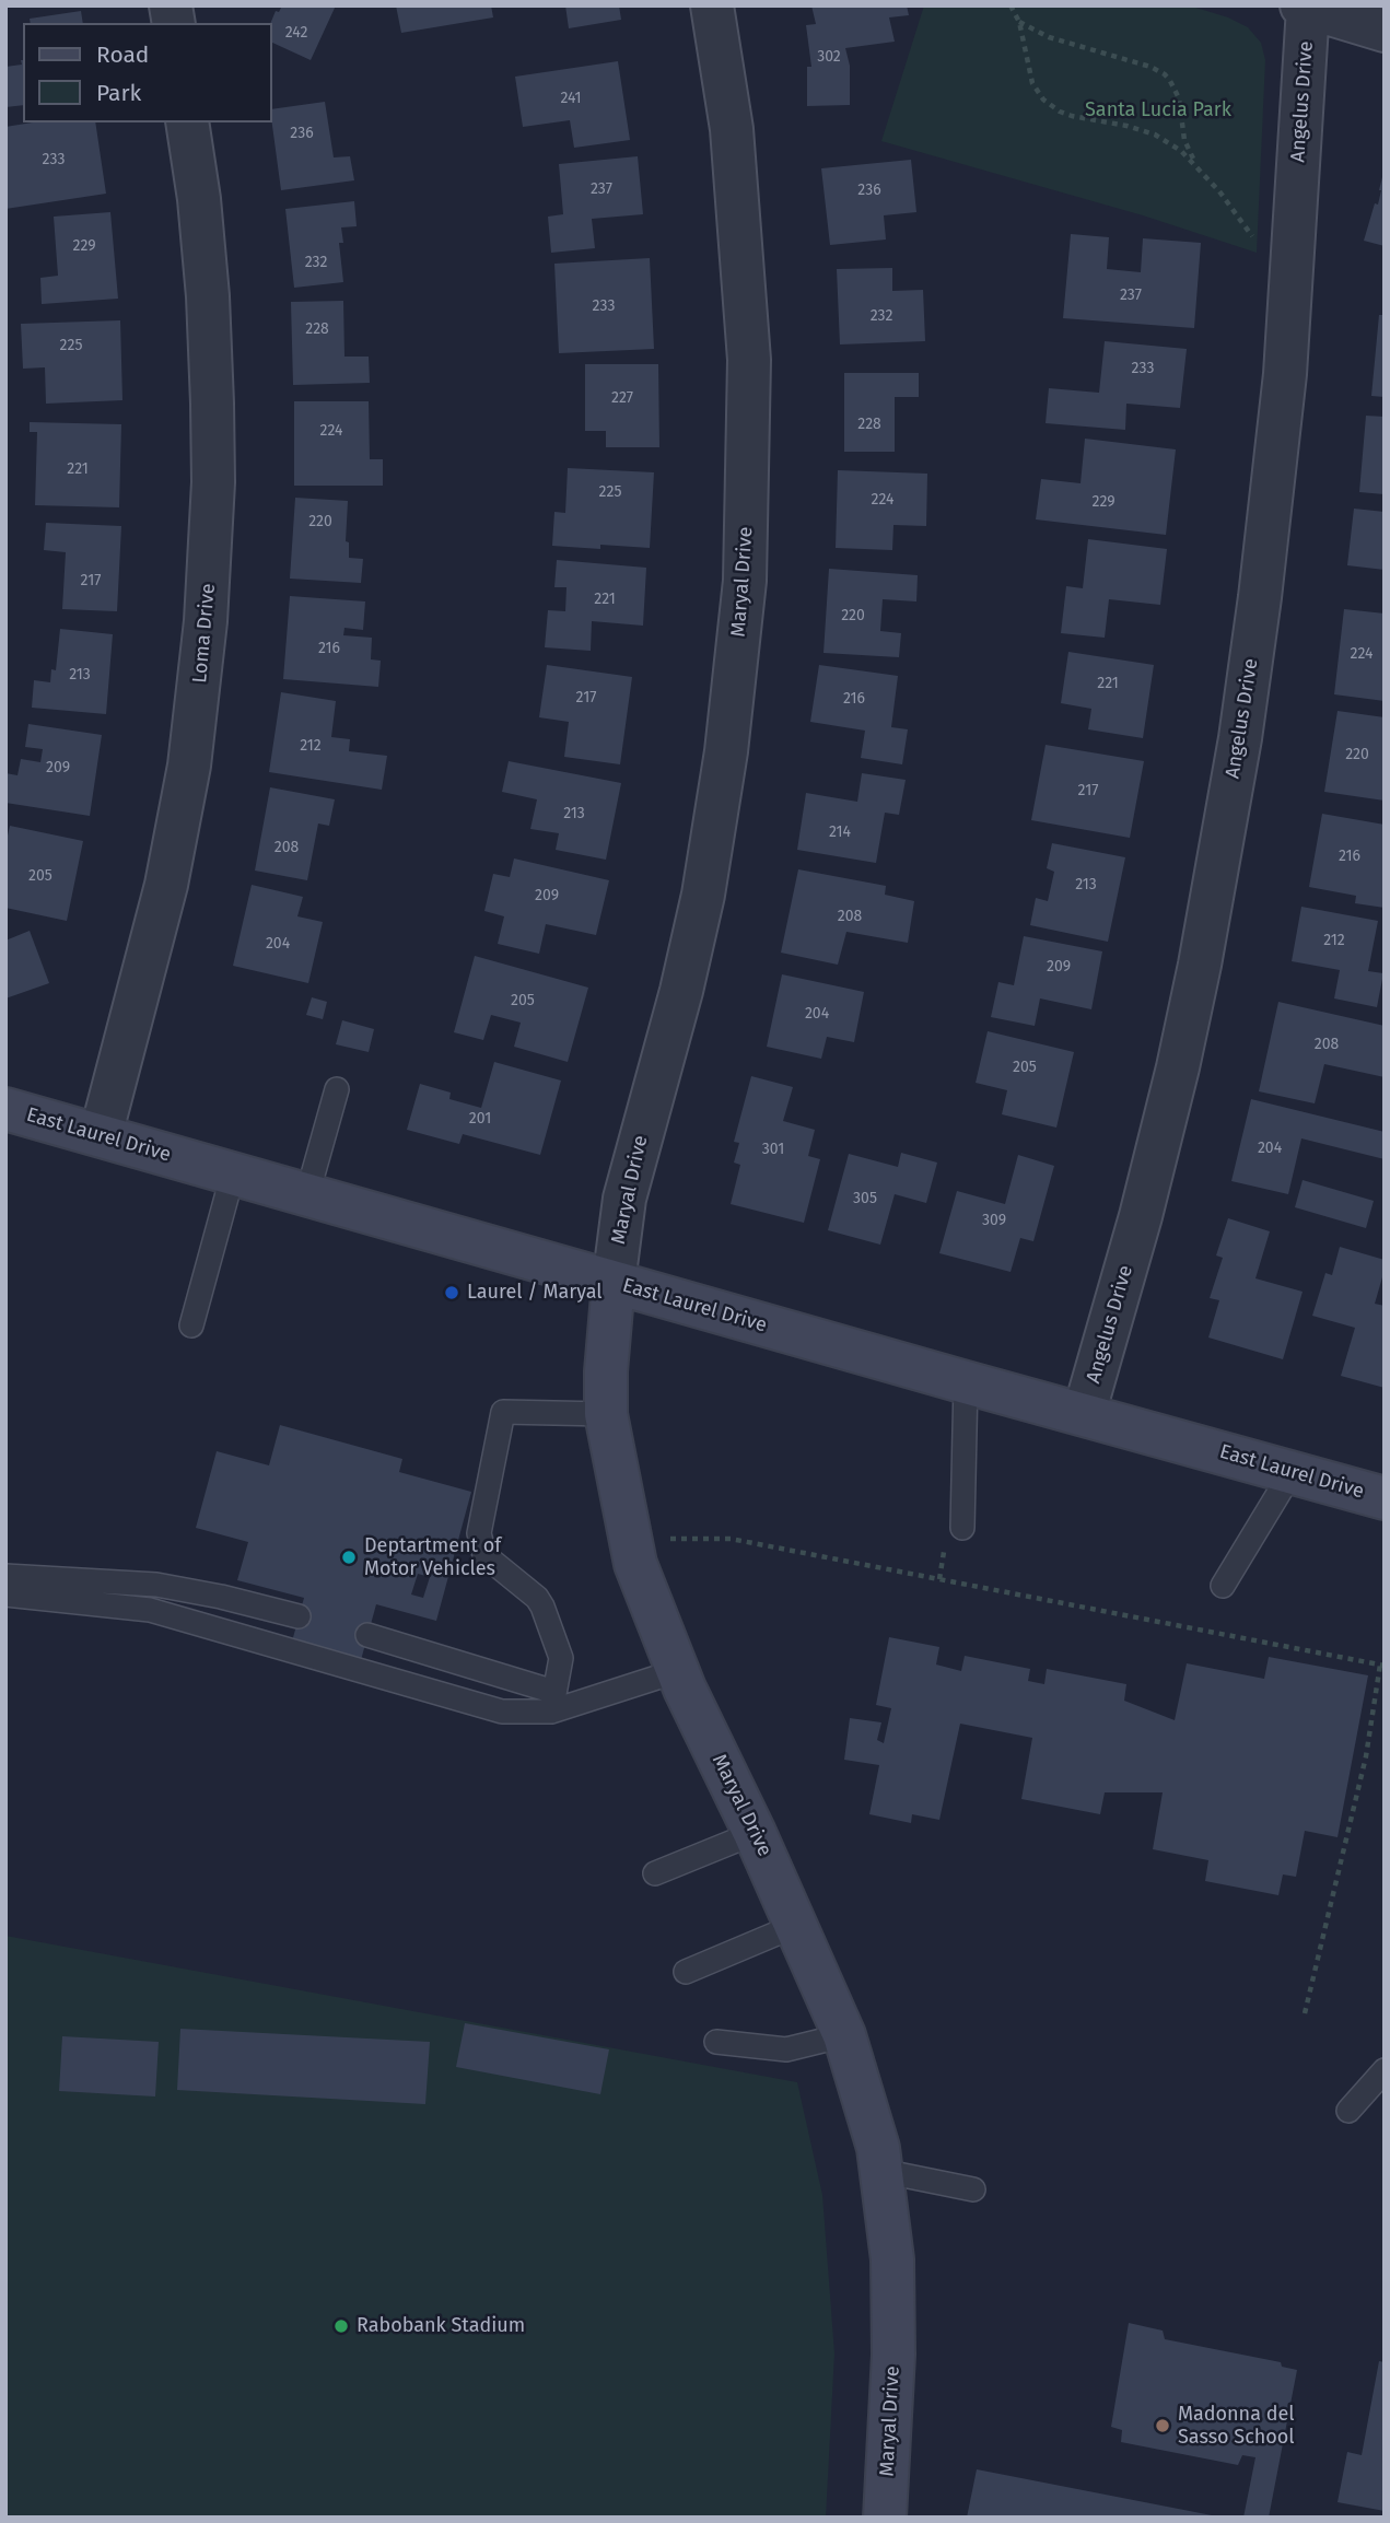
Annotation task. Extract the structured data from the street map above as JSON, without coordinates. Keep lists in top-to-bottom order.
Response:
{
  "streets": {
    "main road": ["Maryal Drive", "East Laurel Drive"],
    "street": ["Angelus Drive", "Loma Drive"]
  },
  "crossings": [
    ["Angelus Drive", "East Laurel Drive"],
    ["Maryal Drive", "East Laurel Drive"],
    ["Loma Drive", "East Laurel Drive"]
  ],
  "parks": ["Santa Lucia Park"],
  "places": [
    "Laurel / Maryal",
    "Deptartment of Motor Vehicles",
    "Rabobank Stadium",
    "Madonna del Sasso School"
  ],
  "house_numbers": [
    "242",
    "302",
    "241",
    "236",
    "233",
    "237",
    "236",
    "229",
    "232",
    "237",
    "233",
    "232",
    "228",
    "225",
    "233",
    "227",
    "228",
    "224",
    "221",
    "225",
    "224",
    "229",
    "220",
    "217",
    "221",
    "220",
    "216",
    "224",
    "213",
    "221",
    "217",
    "216",
    "212",
    "220",
    "209",
    "217",
    "213",
    "214",
    "208",
    "216",
    "205",
    "213",
    "209",
    "208",
    "212",
    "204",
    "209",
    "205",
    "204",
    "208",
    "205",
    "201",
    "204",
    "301",
    "305",
    "309"
  ],
  "legend": ["Road", "Park"]
}
